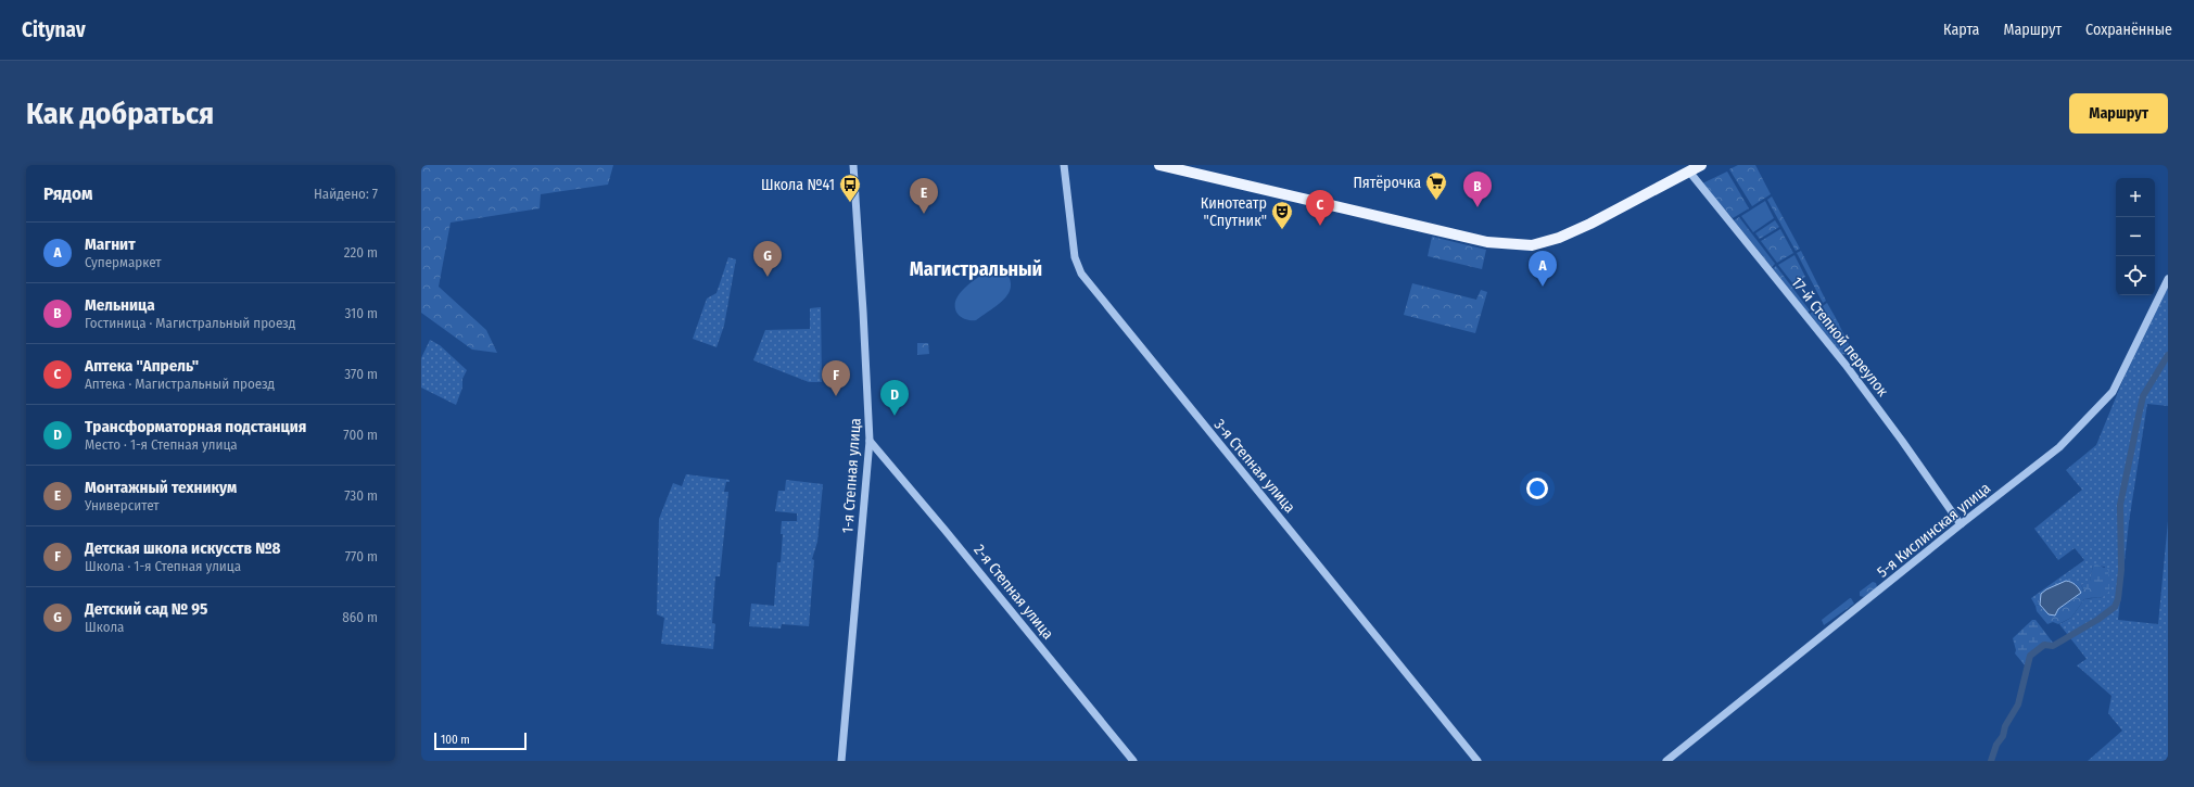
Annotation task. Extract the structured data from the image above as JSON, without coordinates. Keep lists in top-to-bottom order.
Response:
{
  "streets": {
    "street": [
      "17-й Степной переулок",
      "3-я Степная улица",
      "1-я Степная улица",
      "5-я Кислинская улица",
      "2-я Степная улица"
    ]
  },
  "crossings": [
    ["17-й Степной переулок", "5-я Кислинская улица"],
    ["1-я Степная улица", "2-я Степная улица"]
  ],
  "districts": ["Магистральный"],
  "places": {
    "supermarket": ["Пятёрочка"],
    "bus stop": ["Школа №41"],
    "theatre": ["Кинотеатр \"Спутник\""]
  },
  "scale_bar": "100 m",
  "page": {
    "header": "Citynav",
    "nav": ["Карта", "Маршрут", "Сохранённые"],
    "buttons": "Маршрут",
    "title": "Как добраться",
    "heading": ["Рядом", "Найдено: 7"],
    "pins": [
      "B",
      "E",
      "C",
      "G",
      "A",
      "F",
      "D"
    ],
    "map_buttons": ["+", "−"],
    "list": [
      {
        "mark": "A",
        "name": "Магнит",
        "note": "Супермаркет",
        "value": "220 m"
      },
      {
        "mark": "B",
        "name": "Мельница",
        "note": "Гостиница · Магистральный проезд",
        "value": "310 m"
      },
      {
        "mark": "C",
        "name": "Аптека \"Апрель\"",
        "note": "Аптека · Магистральный проезд",
        "value": "370 m"
      },
      {
        "mark": "D",
        "name": "Трансформаторная подстанция",
        "note": "Место · 1-я Степная улица",
        "value": "700 m"
      },
      {
        "mark": "E",
        "name": "Монтажный техникум",
        "note": "Университет",
        "value": "730 m"
      },
      {
        "mark": "F",
        "name": "Детская школа искусств №8",
        "note": "Школа · 1-я Степная улица",
        "value": "770 m"
      },
      {
        "mark": "G",
        "name": "Детский сад № 95",
        "note": "Школа",
        "value": "860 m"
      }
    ],
    "scale": "100 m"
  }
}
